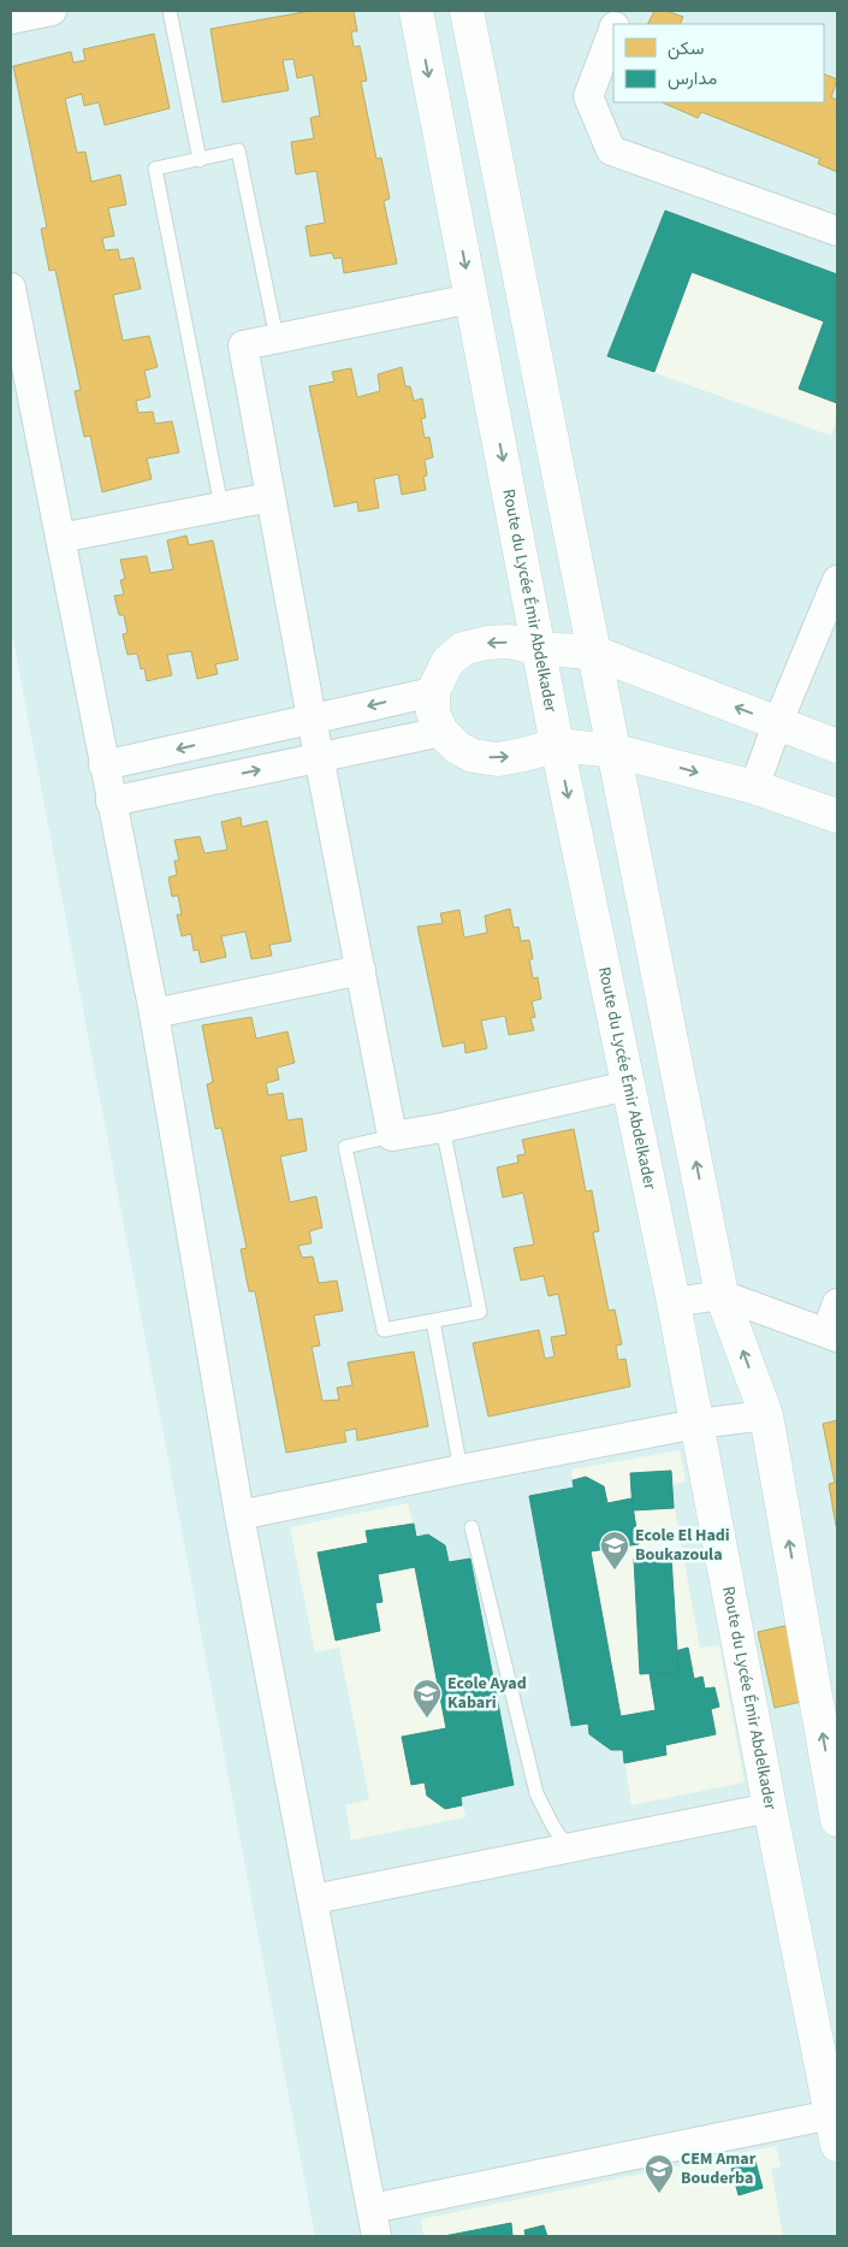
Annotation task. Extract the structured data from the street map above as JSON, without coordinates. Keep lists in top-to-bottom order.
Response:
{
  "streets": {
    "street": ["Route du Lycée Émir Abdelkader"]
  },
  "places": {
    "school or university": ["Ecole El Hadi Boukazoula", "Ecole Ayad Kabari", "CEM Amar Bouderba"]
  },
  "legend": ["سكن", "مدارس"]
}
